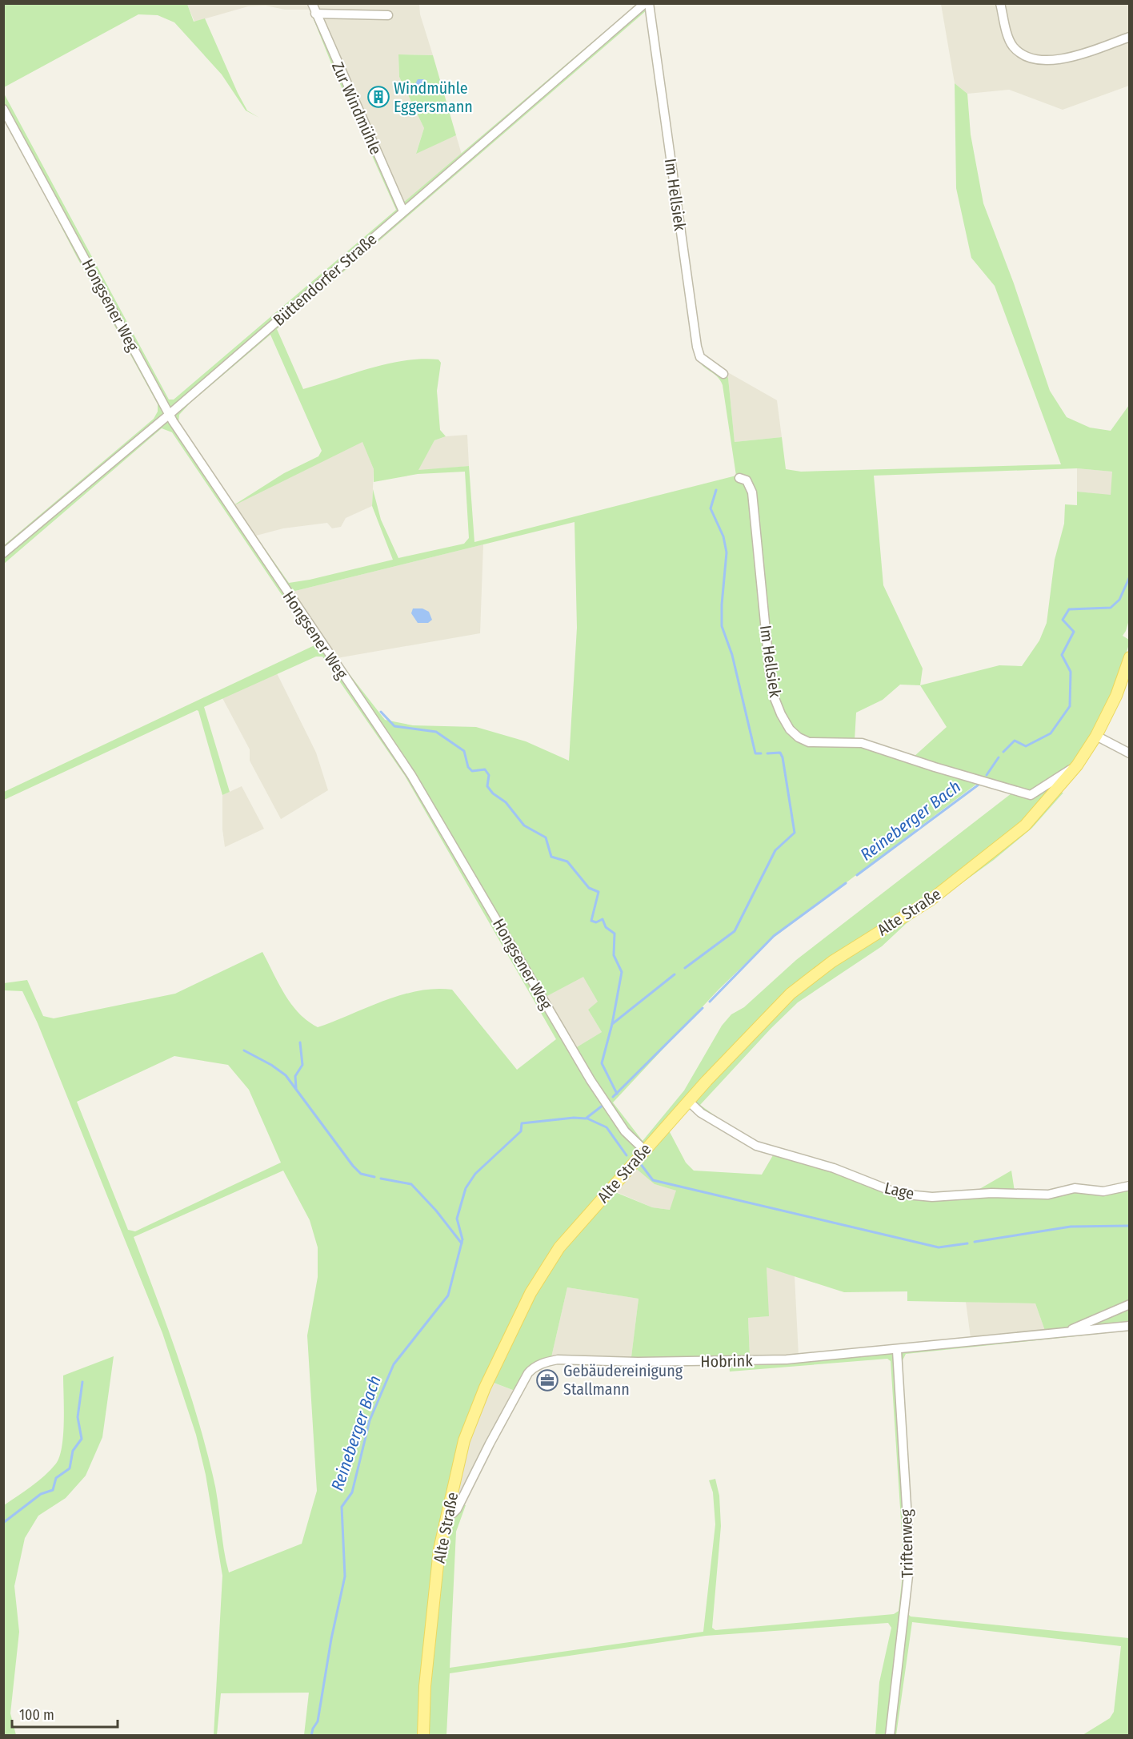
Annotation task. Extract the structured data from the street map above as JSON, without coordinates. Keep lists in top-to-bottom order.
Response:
{
  "streets": {
    "main road": ["Alte Straße"],
    "street": [
      "Zur Windmühle",
      "Im Hellsiek",
      "Büttendorfer Straße",
      "Hongsener Weg",
      "Lage",
      "Hobrink",
      "Triftenweg"
    ]
  },
  "crossings": [
    ["Zur Windmühle", "Büttendorfer Straße"],
    ["Im Hellsiek", "Alte Straße"],
    ["Büttendorfer Straße", "Hongsener Weg"],
    ["Hongsener Weg", "Alte Straße"],
    ["Alte Straße", "Lage"],
    ["Alte Straße", "Hobrink"],
    ["Hobrink", "Triftenweg"]
  ],
  "water": ["Reineberger Bach"],
  "places": {
    "building": ["Windmühle Eggersmann"],
    "office": ["Gebäudereinigung Stallmann"]
  },
  "scale_bar": "100 m"
}
